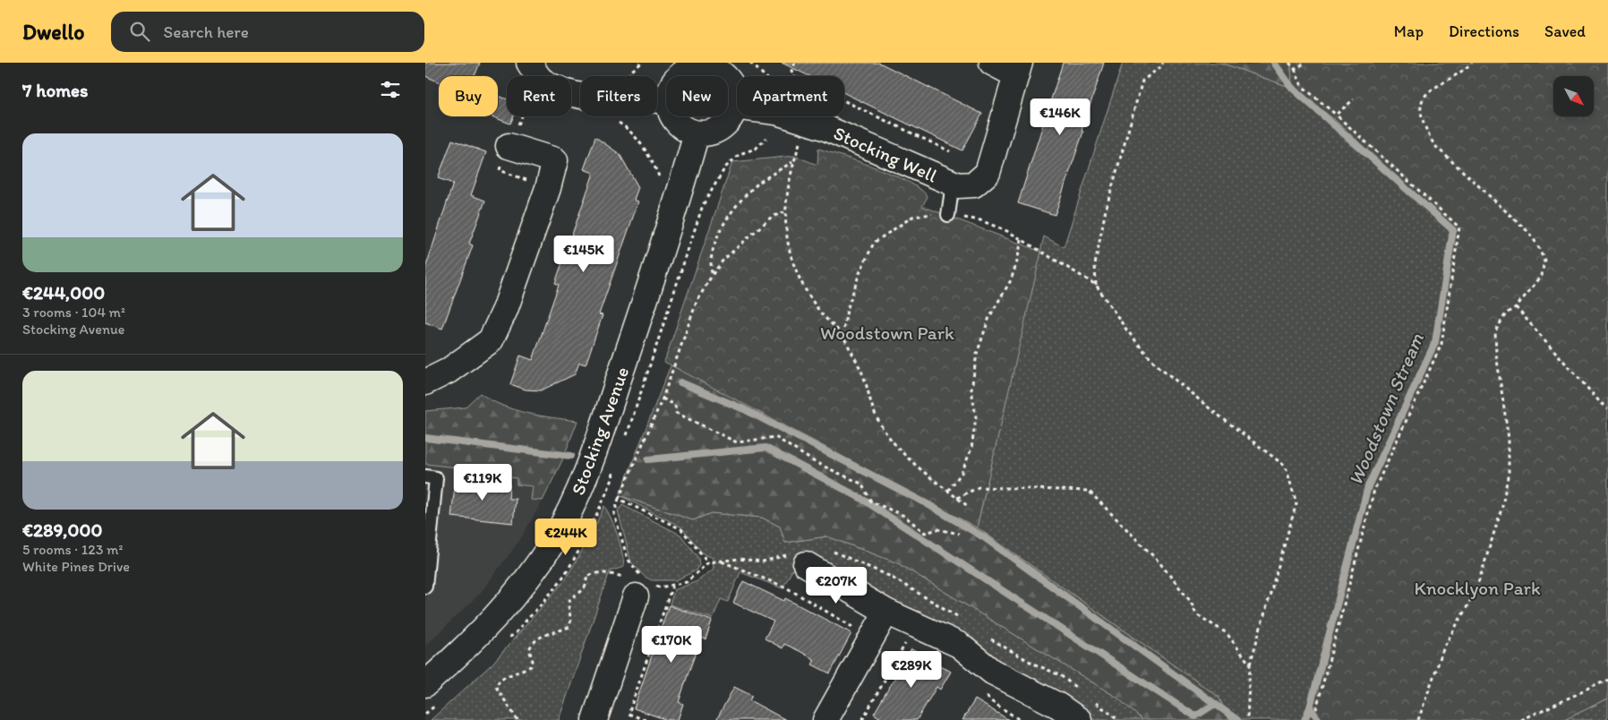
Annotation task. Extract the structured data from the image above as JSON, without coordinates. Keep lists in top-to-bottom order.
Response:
{
  "streets": {
    "street": ["Stocking Well", "Stocking Avenue"]
  },
  "water": ["Woodstown Stream"],
  "parks": ["Woodstown Park", "Knocklyon Park"],
  "north": "bottom right",
  "page": {
    "header": "Dwello",
    "search": "Search here",
    "nav": ["Map", "Directions", "Saved"],
    "heading": "7 homes",
    "chip": [
      "Buy",
      "Rent",
      "Filters",
      "New",
      "Apartment"
    ],
    "price": [
      "€146K",
      "€145K",
      "€119K",
      "€244K",
      "€207K",
      "€170K",
      "€289K"
    ],
    "list": [
      {
        "name": "€244,000",
        "note": "3 rooms · 104 m² · Stocking Avenue"
      },
      {
        "name": "€289,000",
        "note": "5 rooms · 123 m² · White Pines Drive"
      }
    ]
  }
}
